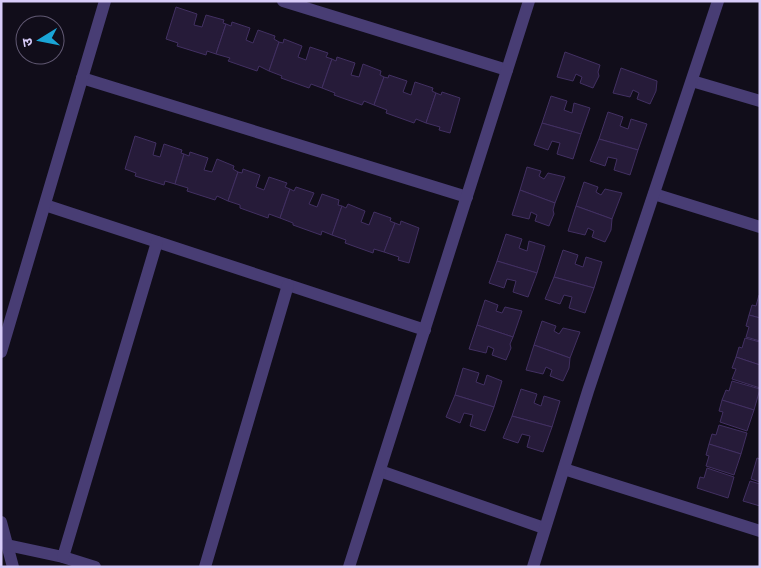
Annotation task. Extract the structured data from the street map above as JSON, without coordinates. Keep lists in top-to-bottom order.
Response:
{
  "north": "left"
}
